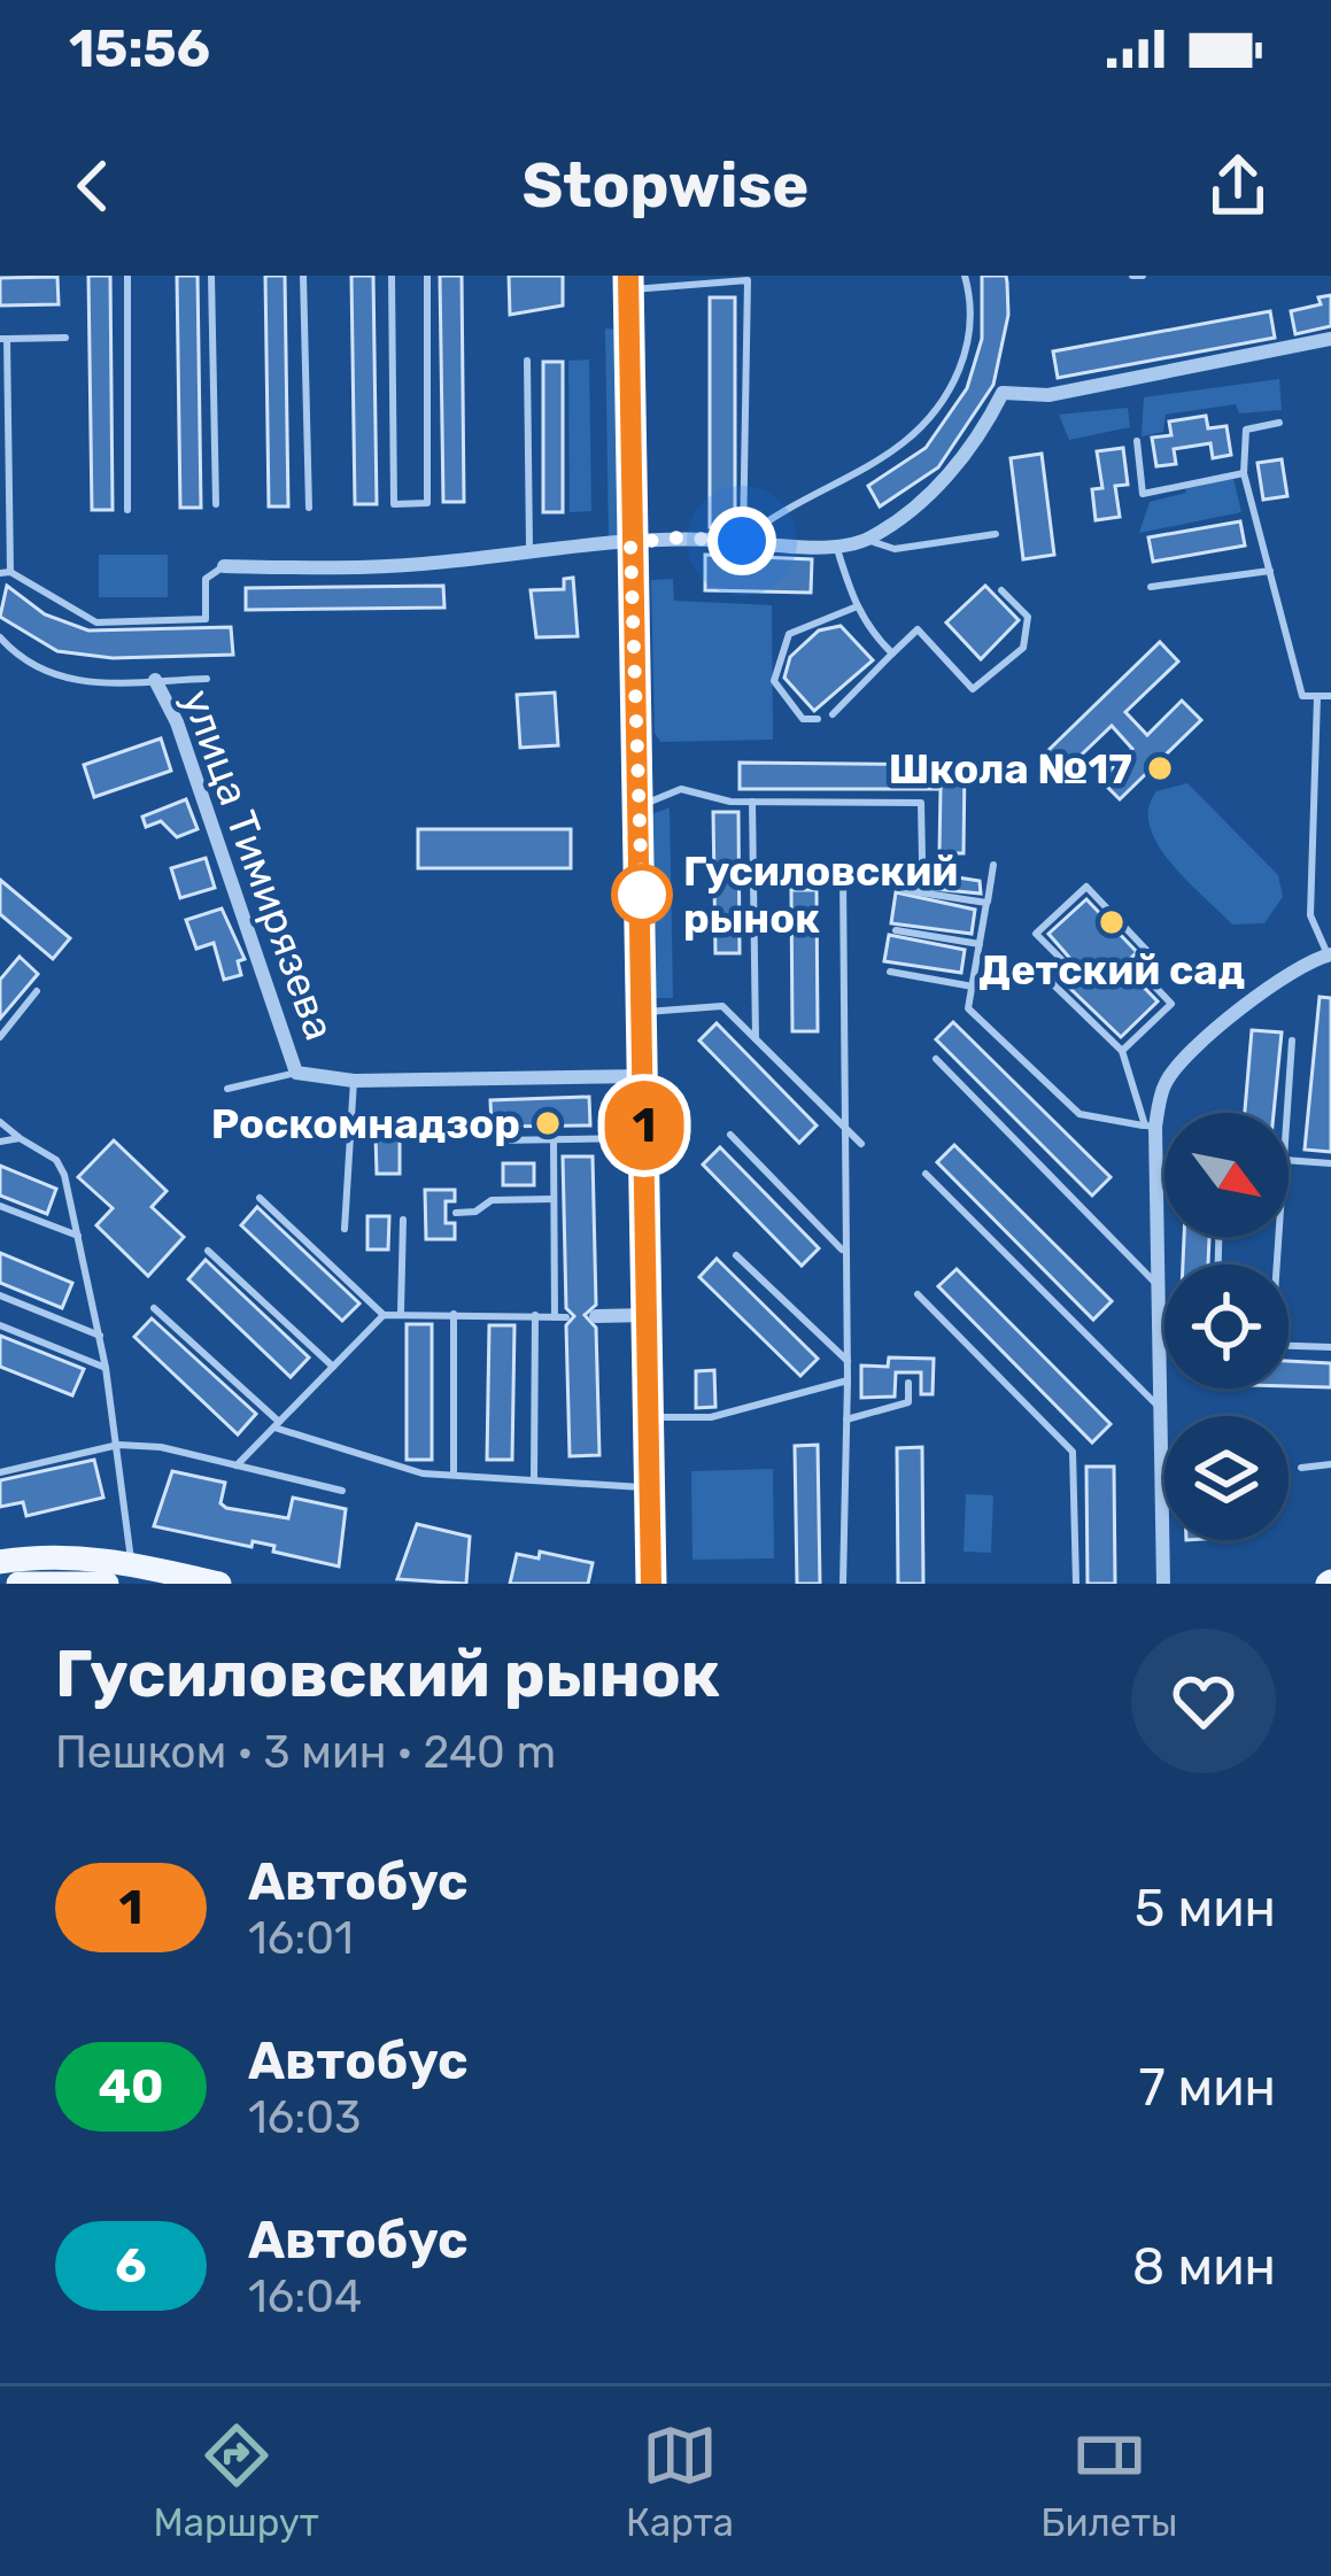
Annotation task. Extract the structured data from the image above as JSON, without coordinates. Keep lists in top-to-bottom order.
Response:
{
  "streets": {
    "street": ["улица Тимирязева"]
  },
  "places": [
    "Школа №17",
    "Гусиловский рынок",
    "Детский сад",
    "Роскомнадзор"
  ],
  "lines": ["bus line 1"],
  "north": "bottom right",
  "page": {
    "status": "15:56",
    "header": "Stopwise",
    "on_map": "1",
    "heading": ["Гусиловский рынок", "Пешком · 3 мин · 240 m"],
    "list": [
      {
        "mark": "1",
        "name": "Автобус",
        "note": "16:01",
        "value": "5 мин"
      },
      {
        "mark": "40",
        "name": "Автобус",
        "note": "16:03",
        "value": "7 мин"
      },
      {
        "mark": "6",
        "name": "Автобус",
        "note": "16:04",
        "value": "8 мин"
      }
    ],
    "tabs": ["Маршрут", "Карта", "Билеты"]
  }
}
